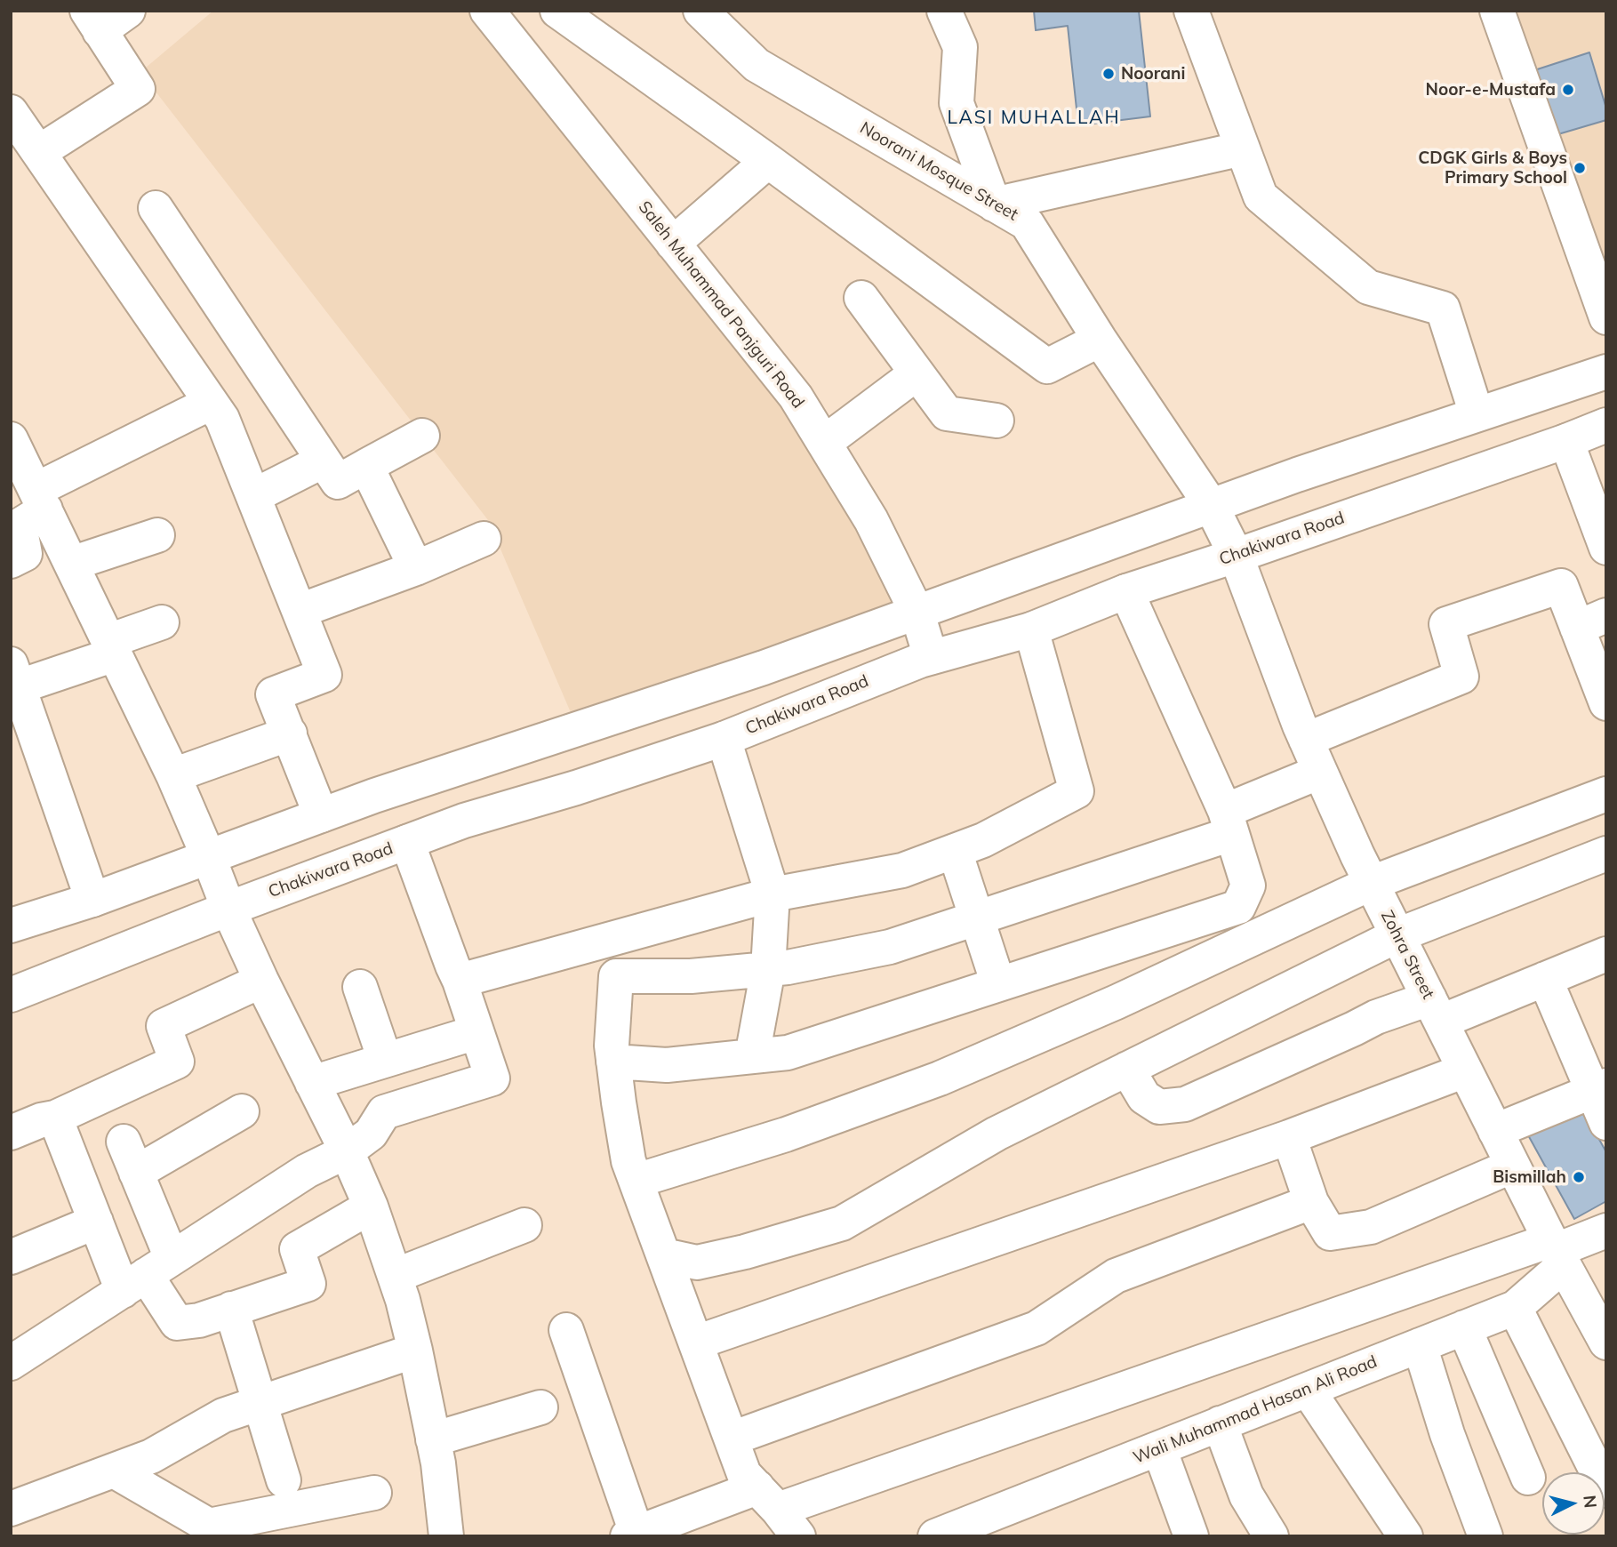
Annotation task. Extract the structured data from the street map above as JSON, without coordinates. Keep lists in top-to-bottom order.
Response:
{
  "streets": {
    "street": [
      "Noorani Mosque Street",
      "Saleh Muhammad Panjguri Road",
      "Chakiwara Road",
      "Zohra Street",
      "Wali Muhammad Hasan Ali Road"
    ]
  },
  "crossings": [
    ["Noorani Mosque Street", "Chakiwara Road"],
    ["Noorani Mosque Street", "Zohra Street"],
    ["Saleh Muhammad Panjguri Road", "Chakiwara Road"],
    ["Chakiwara Road", "Zohra Street"],
    ["Zohra Street", "Wali Muhammad Hasan Ali Road"]
  ],
  "districts": ["LASI MUHALLAH"],
  "places": [
    "Noorani",
    "Noor-e-Mustafa",
    "CDGK Girls & Boys Primary School",
    "Bismillah"
  ],
  "north": "right"
}
